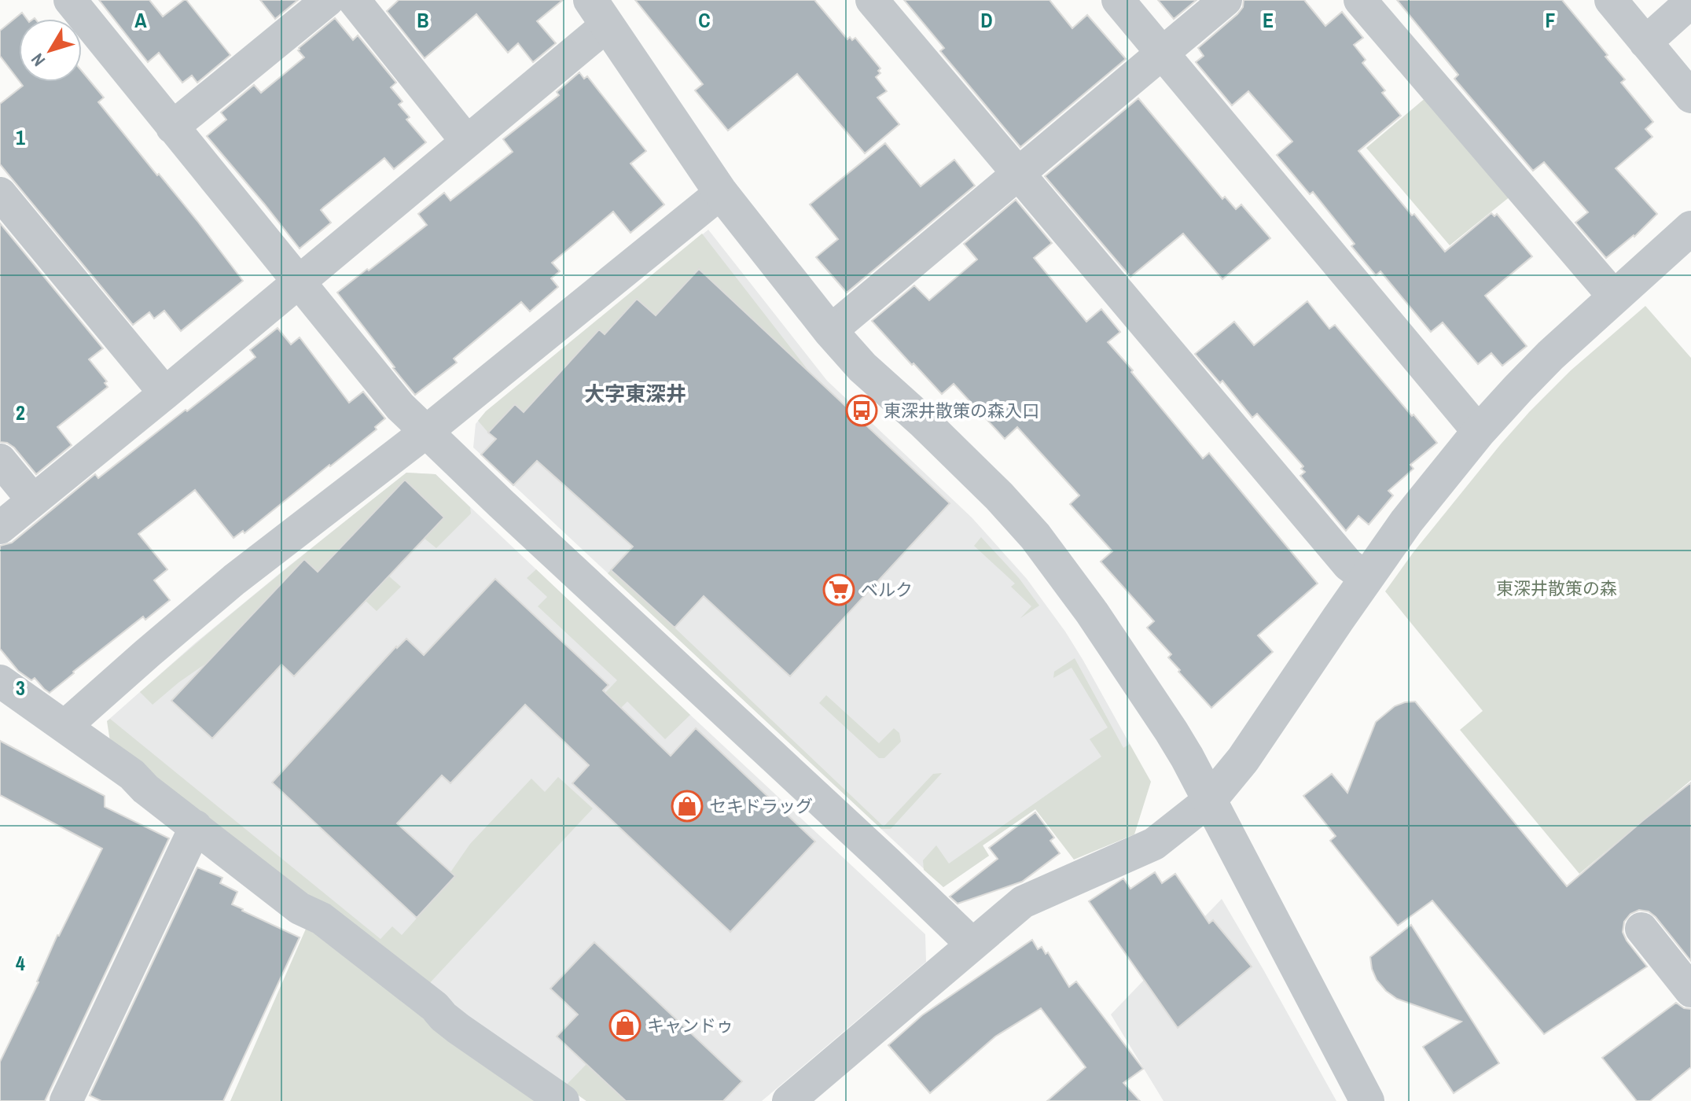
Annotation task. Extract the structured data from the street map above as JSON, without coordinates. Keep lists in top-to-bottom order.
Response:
{
  "districts": ["大字東深井"],
  "parks": ["東深井散策の森"],
  "places": {
    "bus stop": ["東深井散策の森入口"],
    "supermarket": ["ベルク"],
    "shop": ["セキドラッグ", "キャンドゥ"]
  },
  "north": "bottom left",
  "grid": {
    "columns": [
      "A",
      "B",
      "C",
      "D",
      "E",
      "F"
    ],
    "rows": [
      "1",
      "2",
      "3",
      "4"
    ]
  }
}
